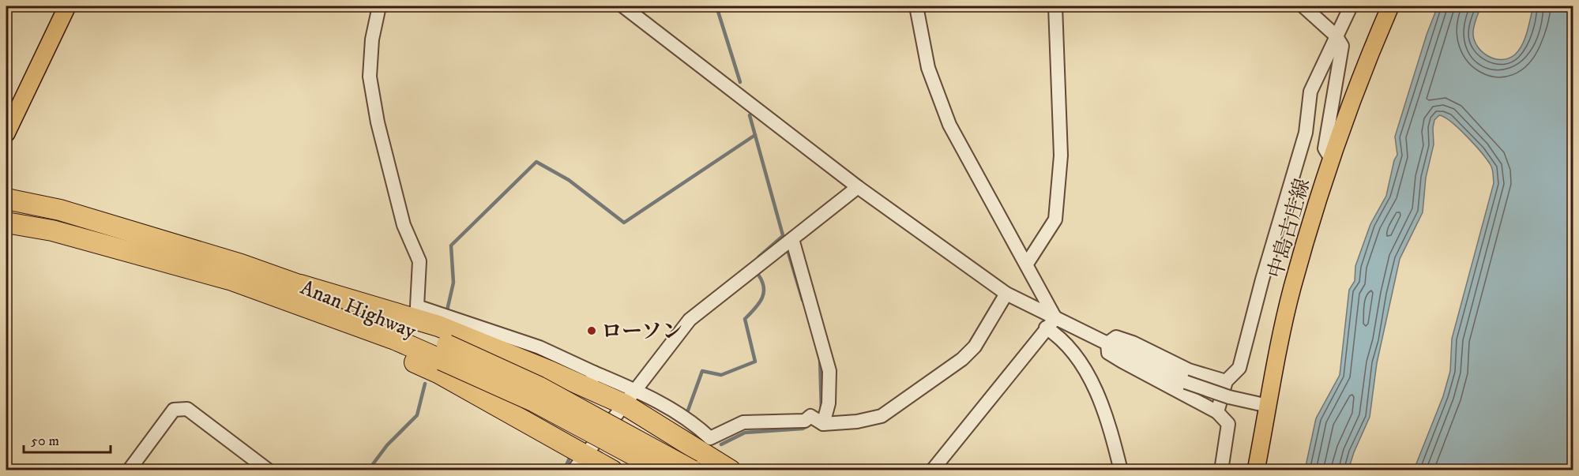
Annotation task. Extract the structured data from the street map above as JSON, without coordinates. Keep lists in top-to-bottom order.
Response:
{
  "streets": {
    "highway": ["Anan Highway"],
    "main road": ["中島古庄線"]
  },
  "places": ["ローソン"],
  "scale_bar": "50 m"
}
